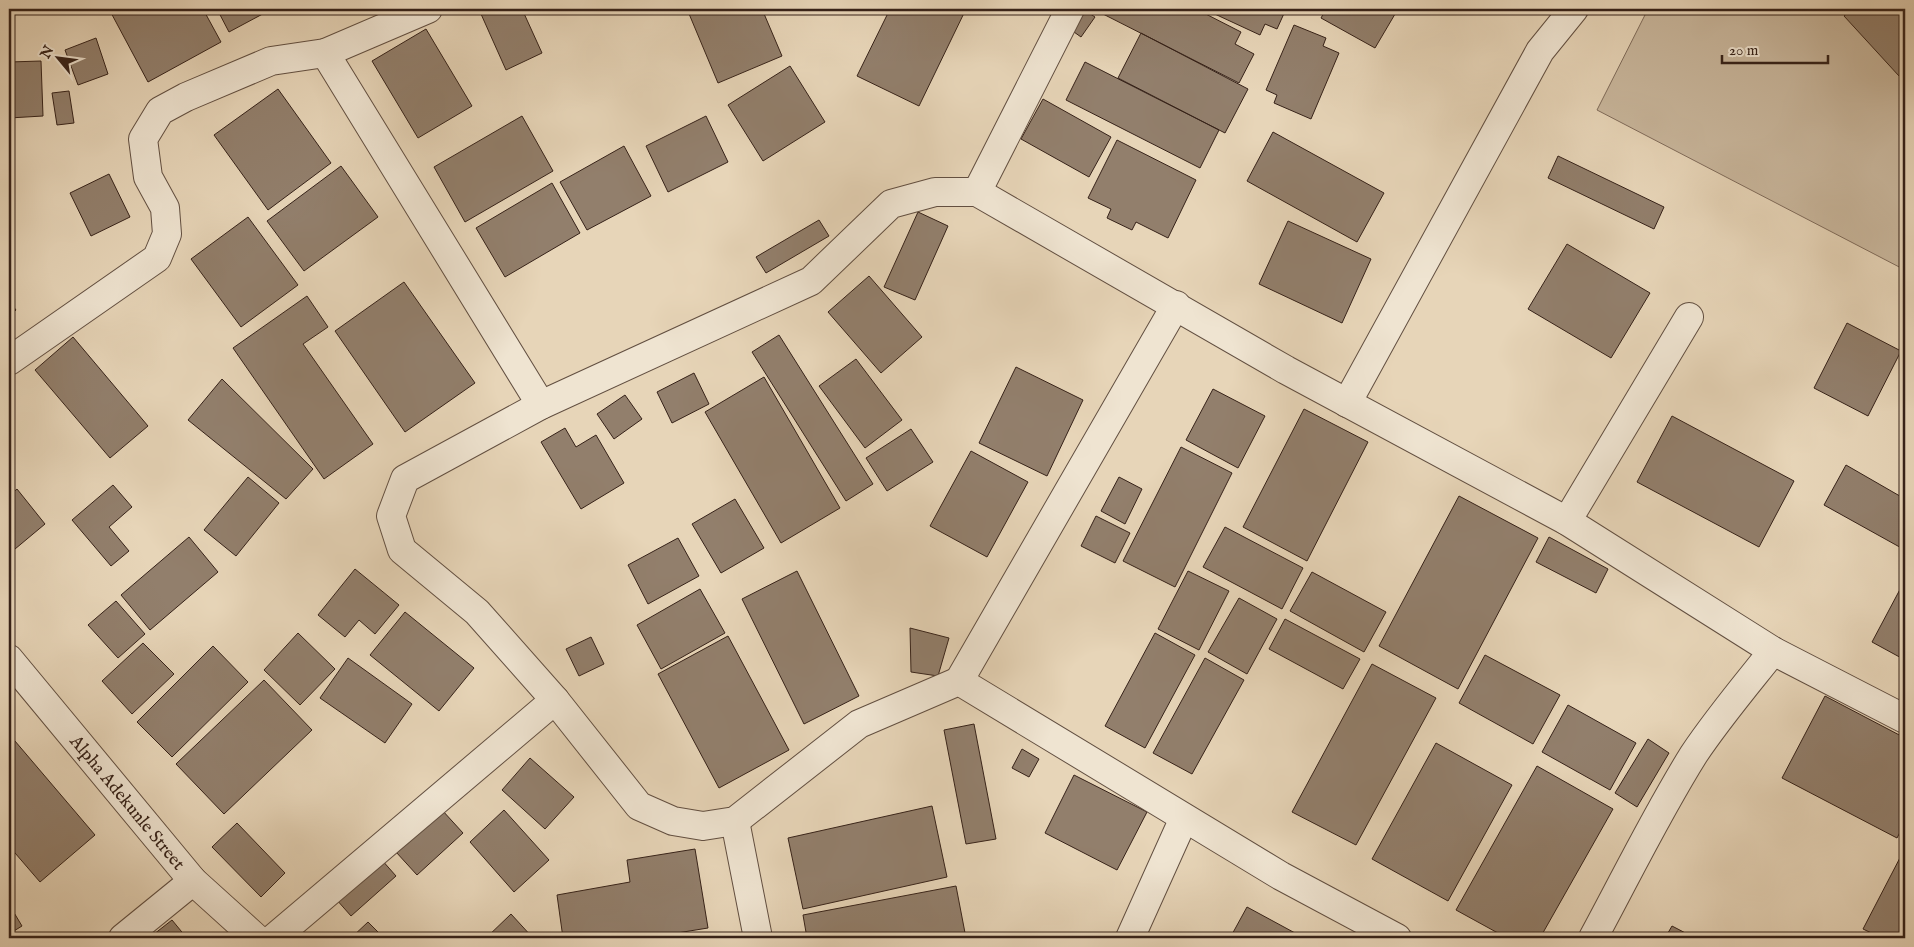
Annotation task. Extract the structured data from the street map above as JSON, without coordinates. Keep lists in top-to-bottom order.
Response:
{
  "streets": {
    "street": ["Alpha Adekunle Street"]
  },
  "scale_bar": "20 m",
  "north": "top left"
}
